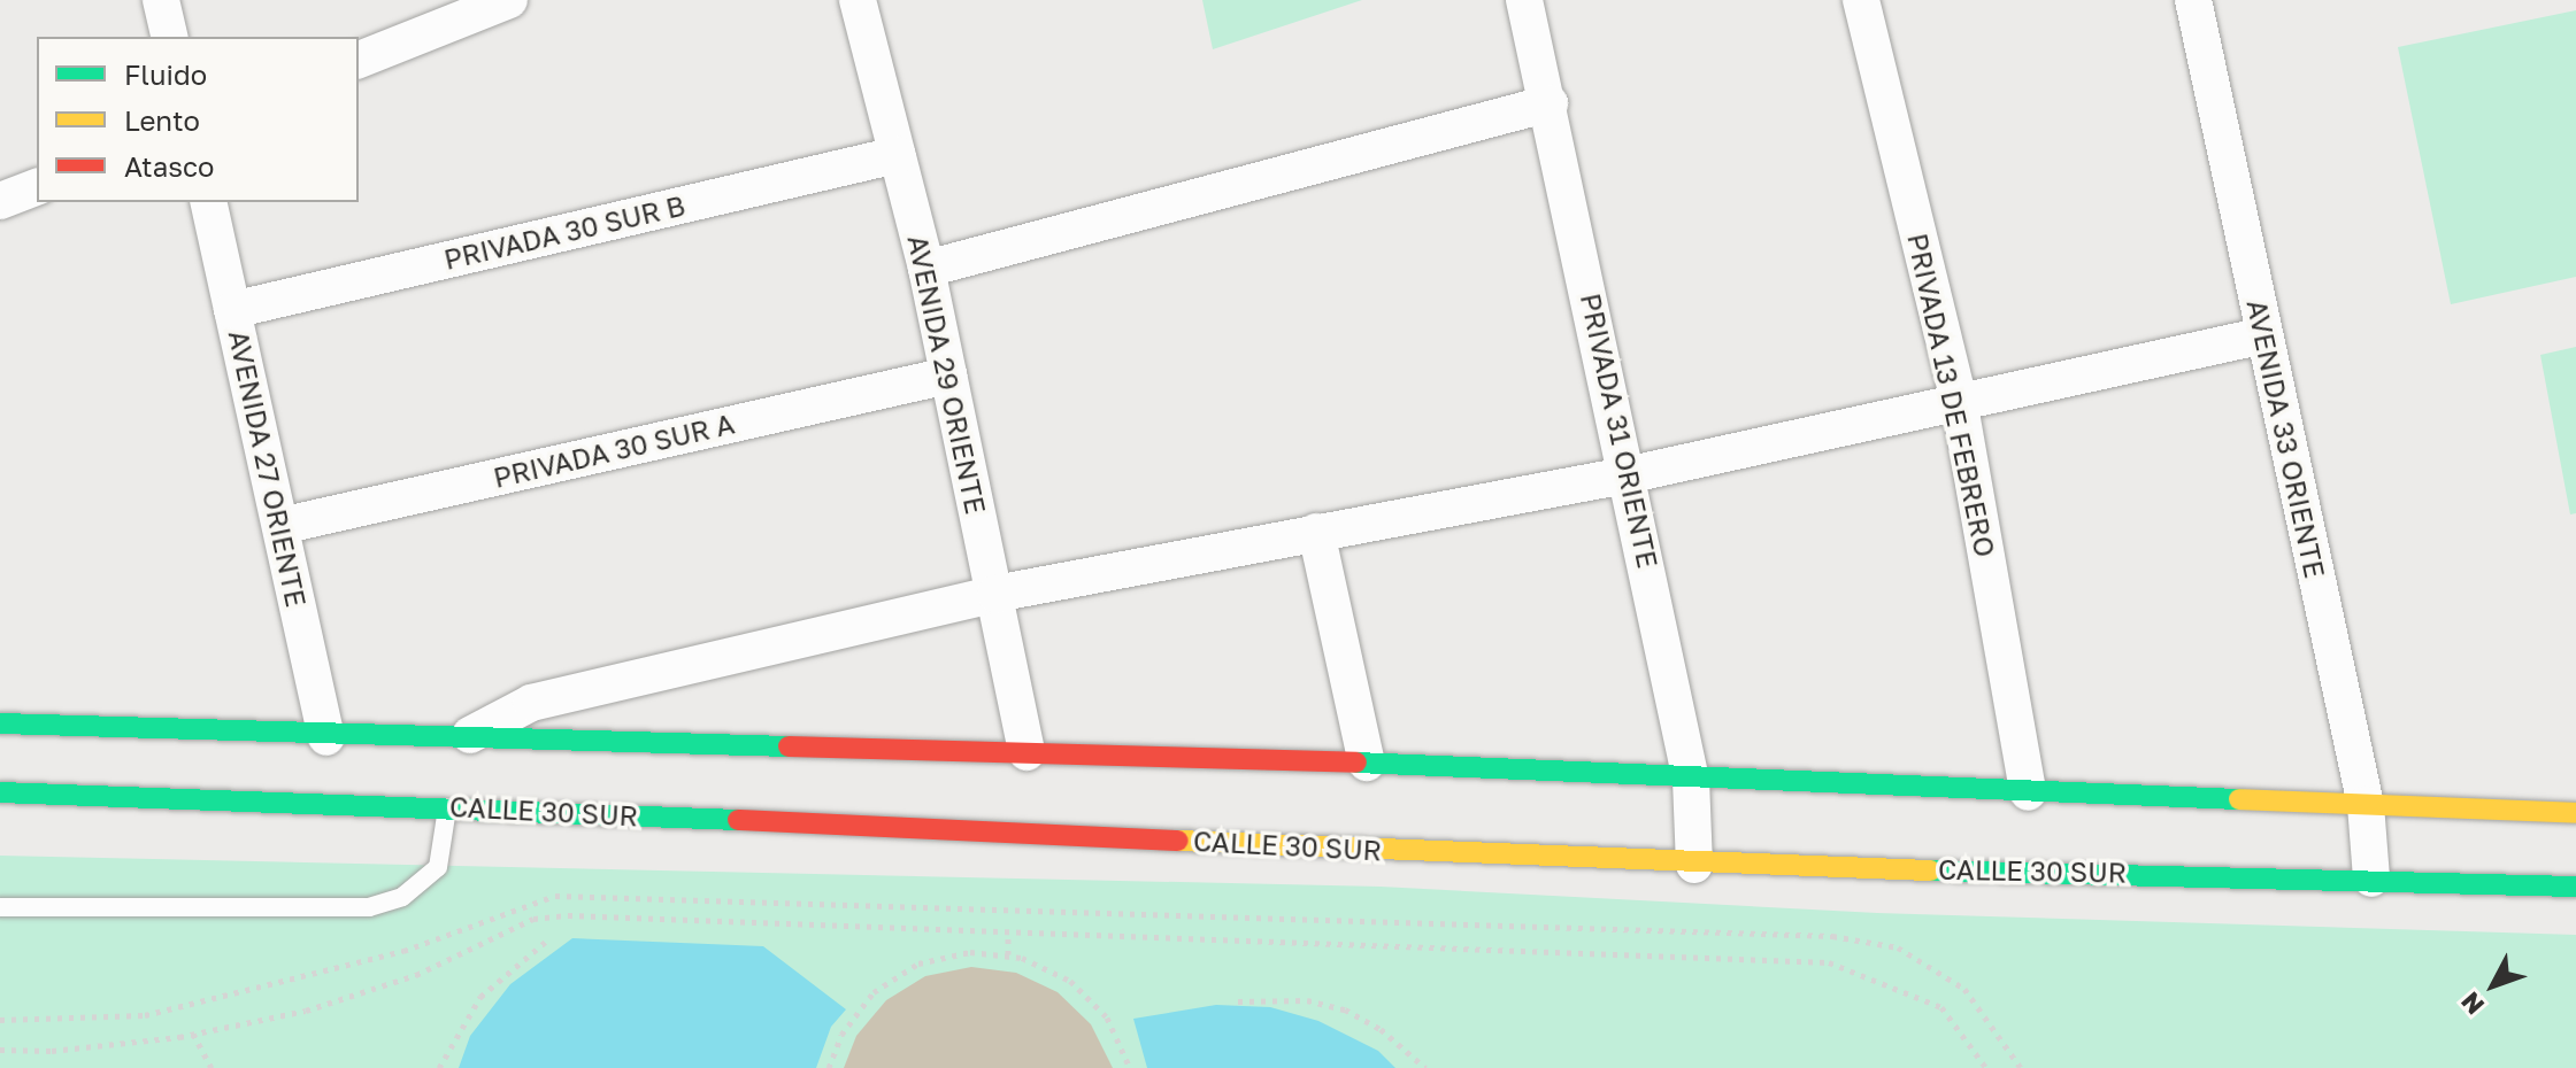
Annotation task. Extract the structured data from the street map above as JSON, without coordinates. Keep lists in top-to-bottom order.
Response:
{
  "streets": {
    "main road": ["CALLE 30 SUR"],
    "street": [
      "PRIVADA 30 SUR B",
      "AVENIDA 29 ORIENTE",
      "PRIVADA 13 DE FEBRERO",
      "PRIVADA 31 ORIENTE",
      "AVENIDA 33 ORIENTE",
      "PRIVADA 30 SUR A",
      "AVENIDA 27 ORIENTE"
    ]
  },
  "crossings": [
    ["PRIVADA 30 SUR B", "AVENIDA 29 ORIENTE"],
    ["PRIVADA 30 SUR B", "AVENIDA 27 ORIENTE"],
    ["AVENIDA 29 ORIENTE", "PRIVADA 30 SUR A"],
    ["PRIVADA 31 ORIENTE", "CALLE 30 SUR"],
    ["AVENIDA 33 ORIENTE", "CALLE 30 SUR"],
    ["PRIVADA 30 SUR A", "AVENIDA 27 ORIENTE"]
  ],
  "legend": ["Fluido", "Lento", "Atasco"],
  "north": "bottom left"
}
